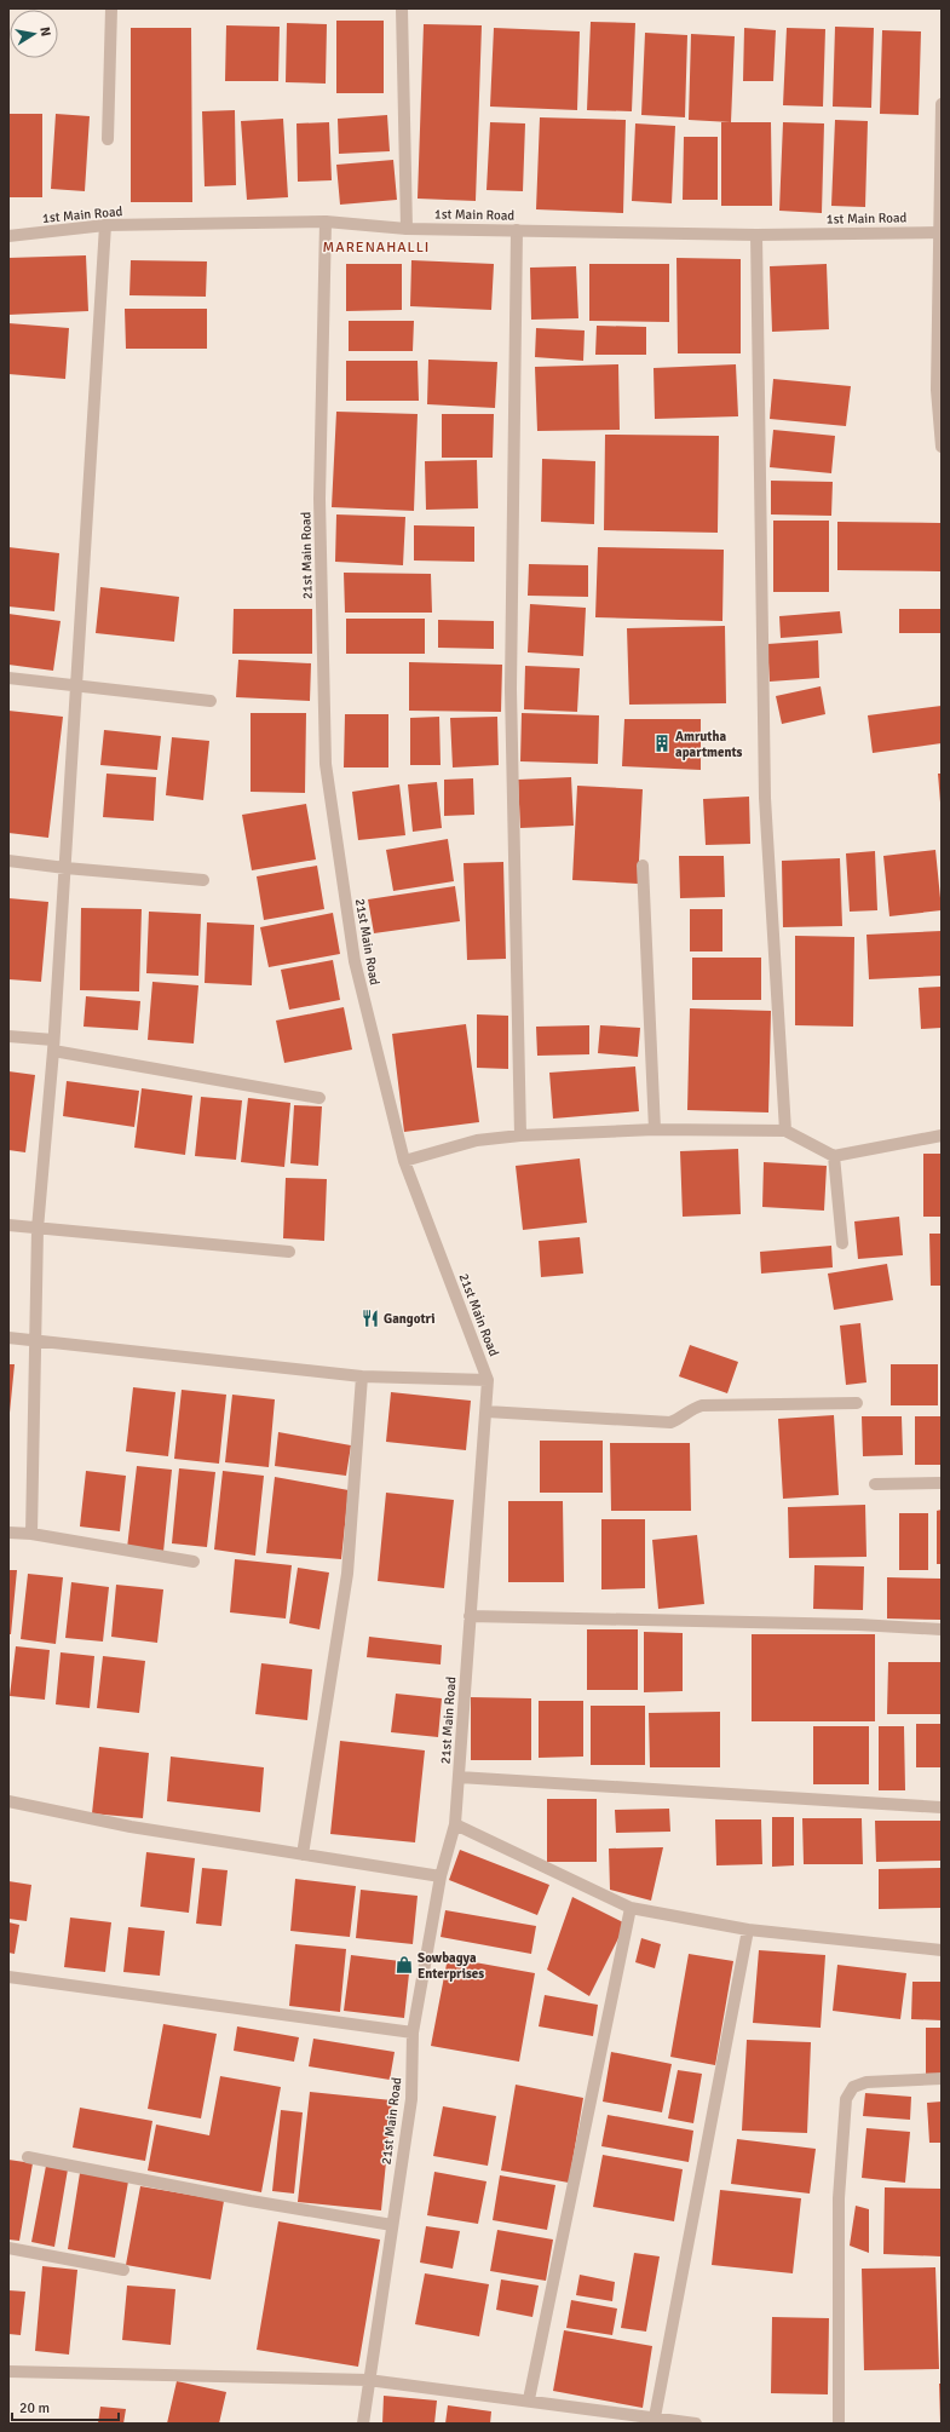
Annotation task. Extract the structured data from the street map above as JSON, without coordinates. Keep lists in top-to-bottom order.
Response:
{
  "streets": {
    "street": ["1st Main Road", "21st Main Road"]
  },
  "crossings": [
    ["1st Main Road", "21st Main Road"]
  ],
  "districts": ["MARENAHALLI"],
  "places": {
    "building": ["Amrutha apartments"],
    "restaurant": ["Gangotri"],
    "shop": ["Sowbagya Enterprises"]
  },
  "scale_bar": "20 m",
  "north": "right"
}
